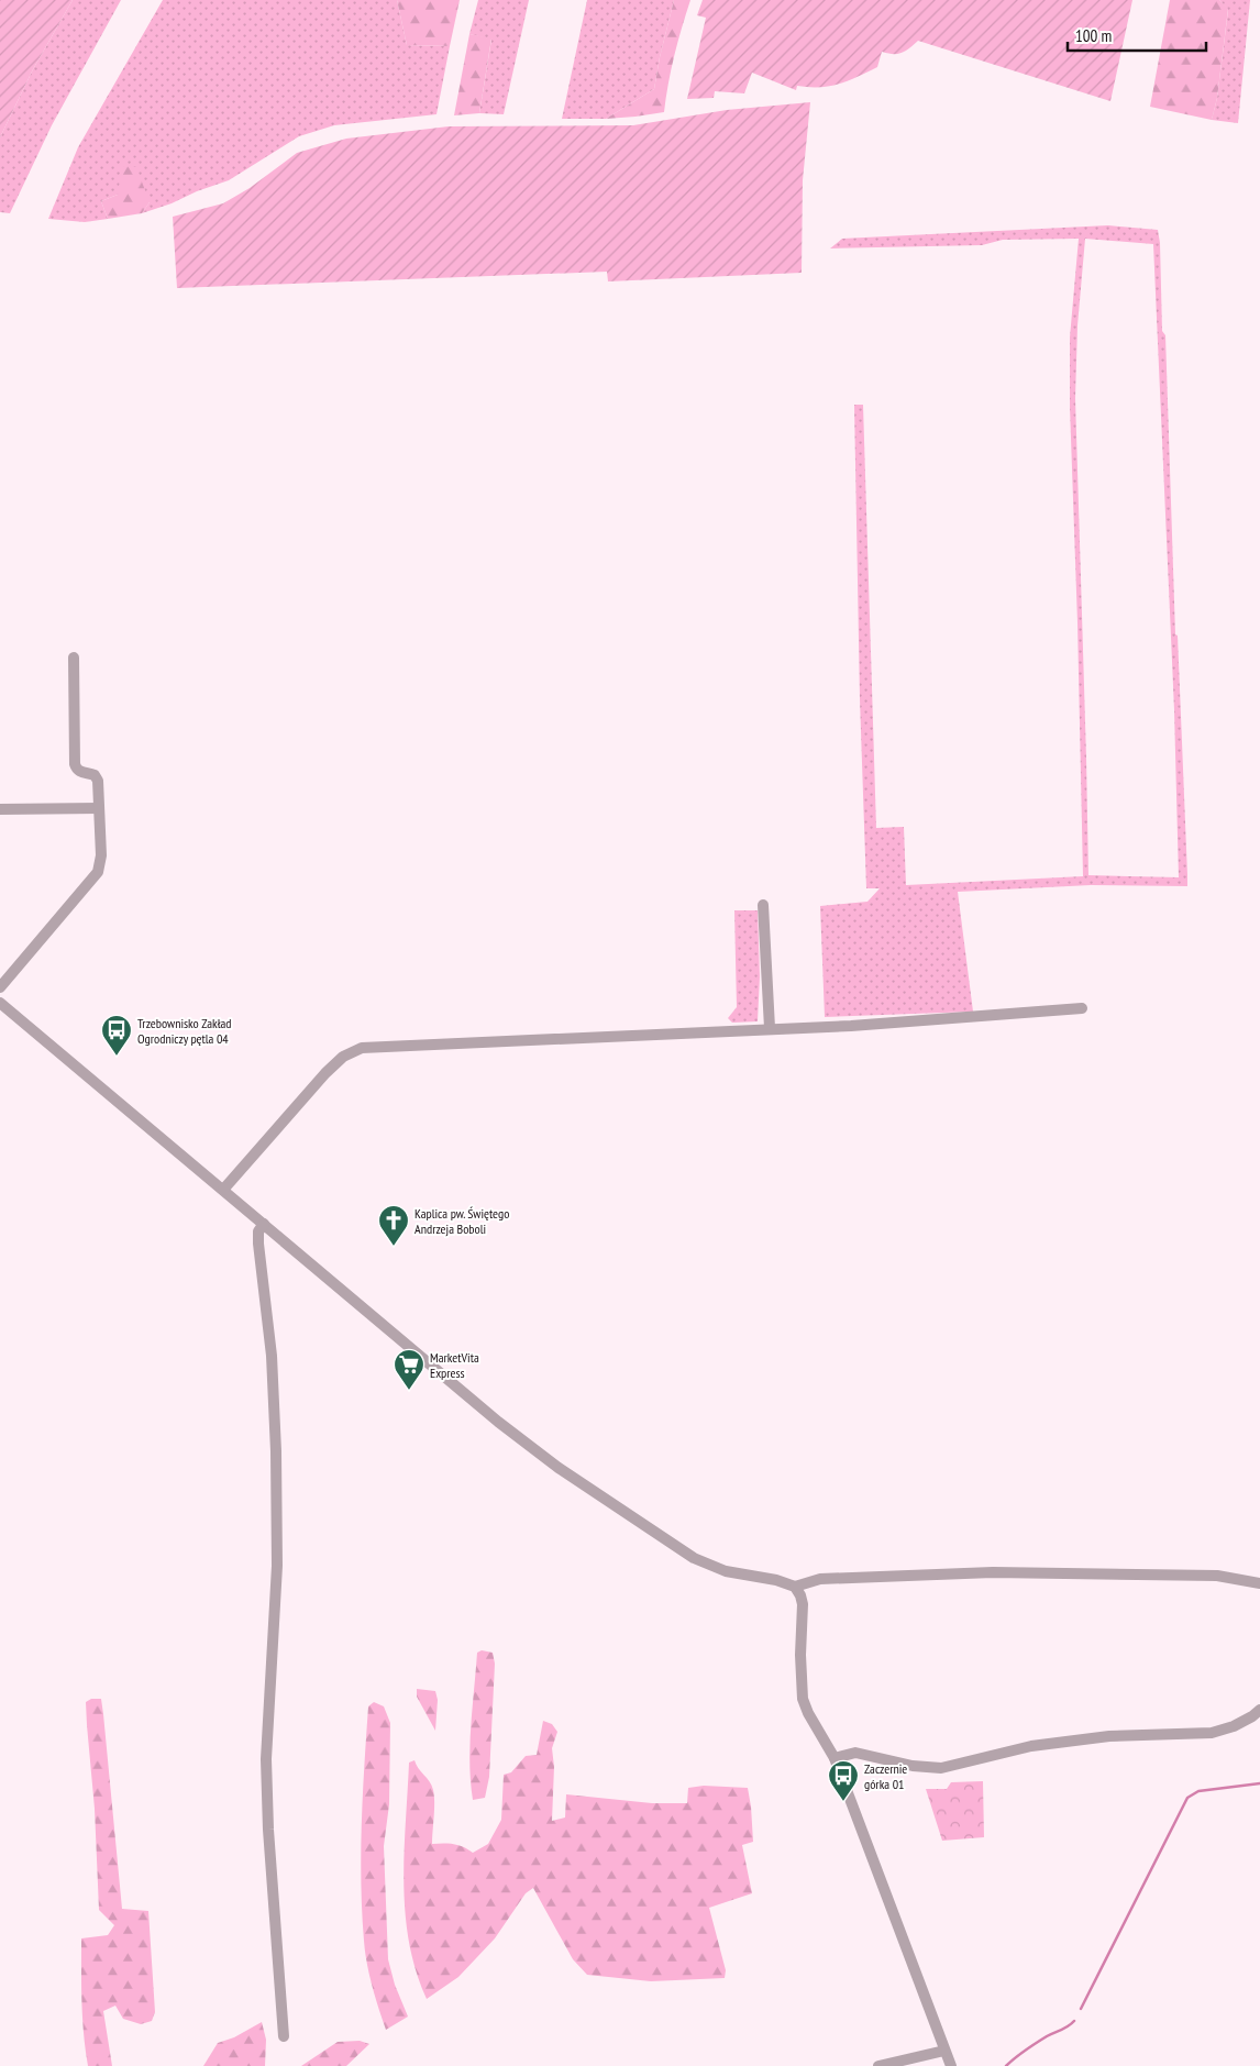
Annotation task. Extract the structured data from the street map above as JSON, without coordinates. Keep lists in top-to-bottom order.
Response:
{
  "places": {
    "bus stop": ["Trzebownisko Zakład Ogrodniczy pętla 04", "Zaczernie górka 01"],
    "church": ["Kaplica pw. Świętego Andrzeja Boboli"],
    "supermarket": ["MarketVita Express"]
  },
  "scale_bar": "100 m"
}
